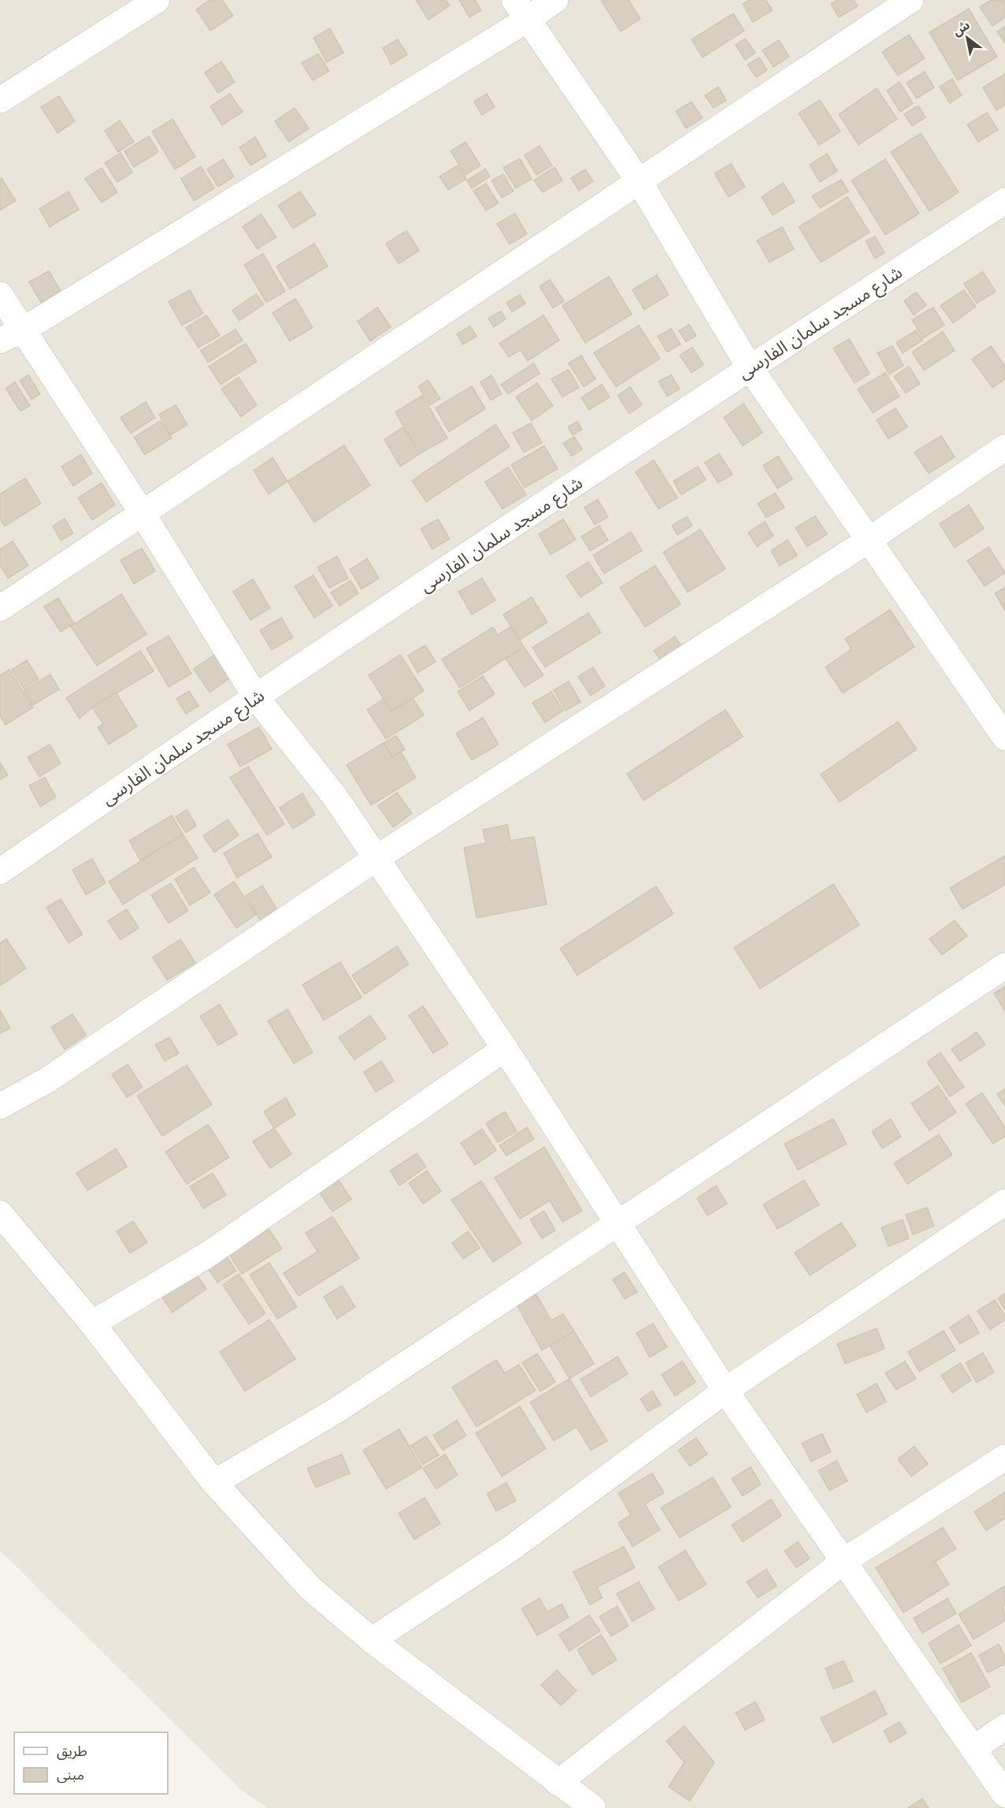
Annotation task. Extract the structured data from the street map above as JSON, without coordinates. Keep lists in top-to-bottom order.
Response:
{
  "streets": {
    "street": ["شارع مسجد سلمان الفارسى"]
  },
  "legend": ["طريق", "مبنى"],
  "north": "top left"
}
